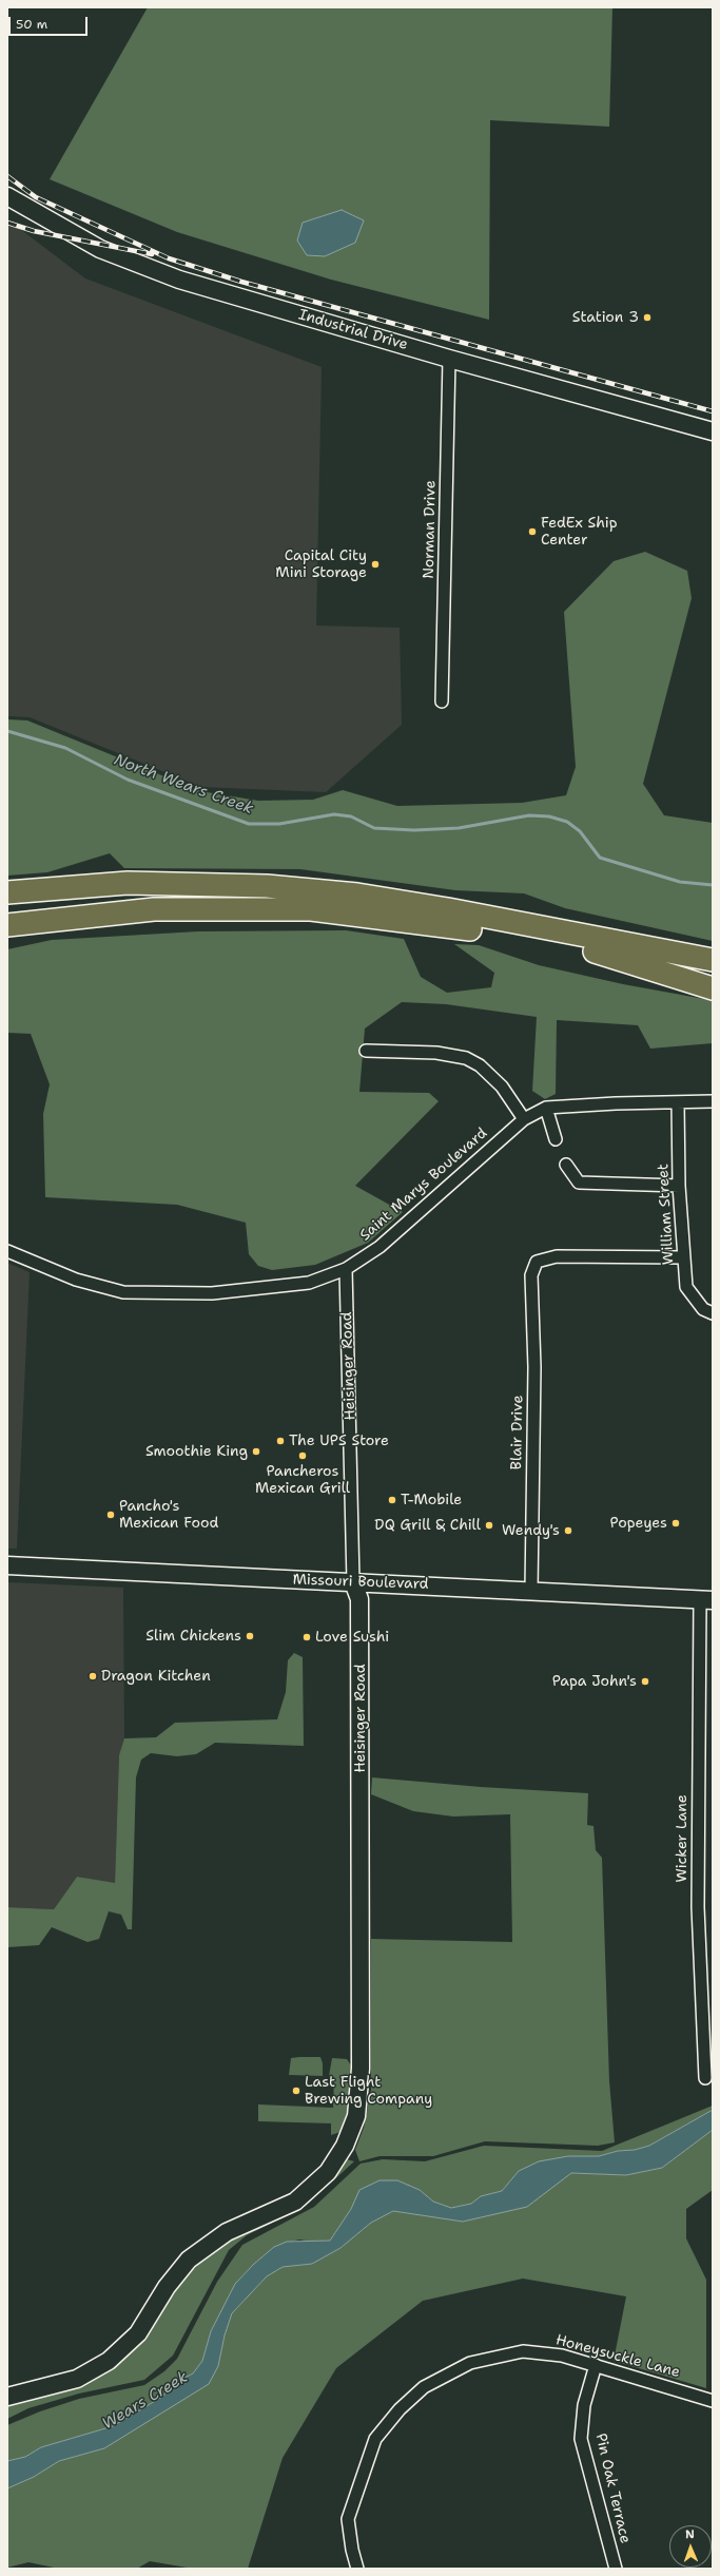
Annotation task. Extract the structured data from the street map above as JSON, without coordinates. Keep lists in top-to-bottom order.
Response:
{
  "streets": {
    "main road": ["Industrial Drive", "Heisinger Road", "Missouri Boulevard"],
    "street": [
      "Norman Drive",
      "Saint Marys Boulevard",
      "William Street",
      "Blair Drive",
      "Wicker Lane",
      "Honeysuckle Lane",
      "Pin Oak Terrace"
    ]
  },
  "crossings": [
    ["Industrial Drive", "Norman Drive"],
    ["Saint Marys Boulevard", "William Street"],
    ["Saint Marys Boulevard", "Heisinger Road"],
    ["William Street", "Blair Drive"],
    ["Heisinger Road", "Missouri Boulevard"],
    ["Blair Drive", "Missouri Boulevard"],
    ["Missouri Boulevard", "Wicker Lane"],
    ["Honeysuckle Lane", "Pin Oak Terrace"]
  ],
  "water": ["North Wears Creek", "Wears Creek"],
  "places": [
    "Station 3",
    "FedEx Ship Center",
    "Capital City Mini Storage",
    "The UPS Store",
    "Smoothie King",
    "Pancheros Mexican Grill",
    "T-Mobile",
    "Pancho's Mexican Food",
    "Popeyes",
    "DQ Grill & Chill",
    "Wendy's",
    "Slim Chickens",
    "Love Sushi",
    "Dragon Kitchen",
    "Papa John's",
    "Last Flight Brewing Company"
  ],
  "scale_bar": "50 m",
  "north": "top"
}
